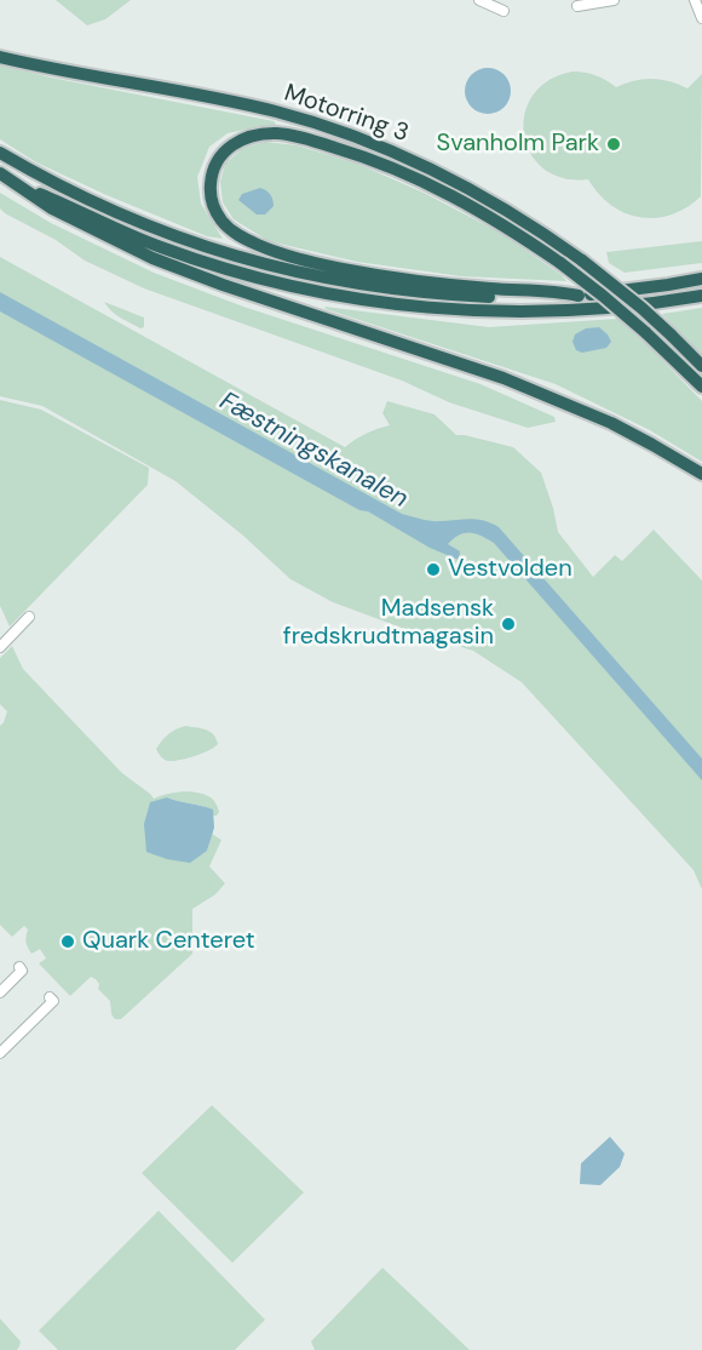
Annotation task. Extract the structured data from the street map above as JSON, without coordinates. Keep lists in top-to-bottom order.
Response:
{
  "streets": {
    "highway": ["Motorring 3"]
  },
  "water": ["Fæstningskanalen"],
  "places": [
    "Svanholm Park",
    "Vestvolden",
    "Madsensk fredskrudtmagasin",
    "Quark Centeret"
  ]
}
